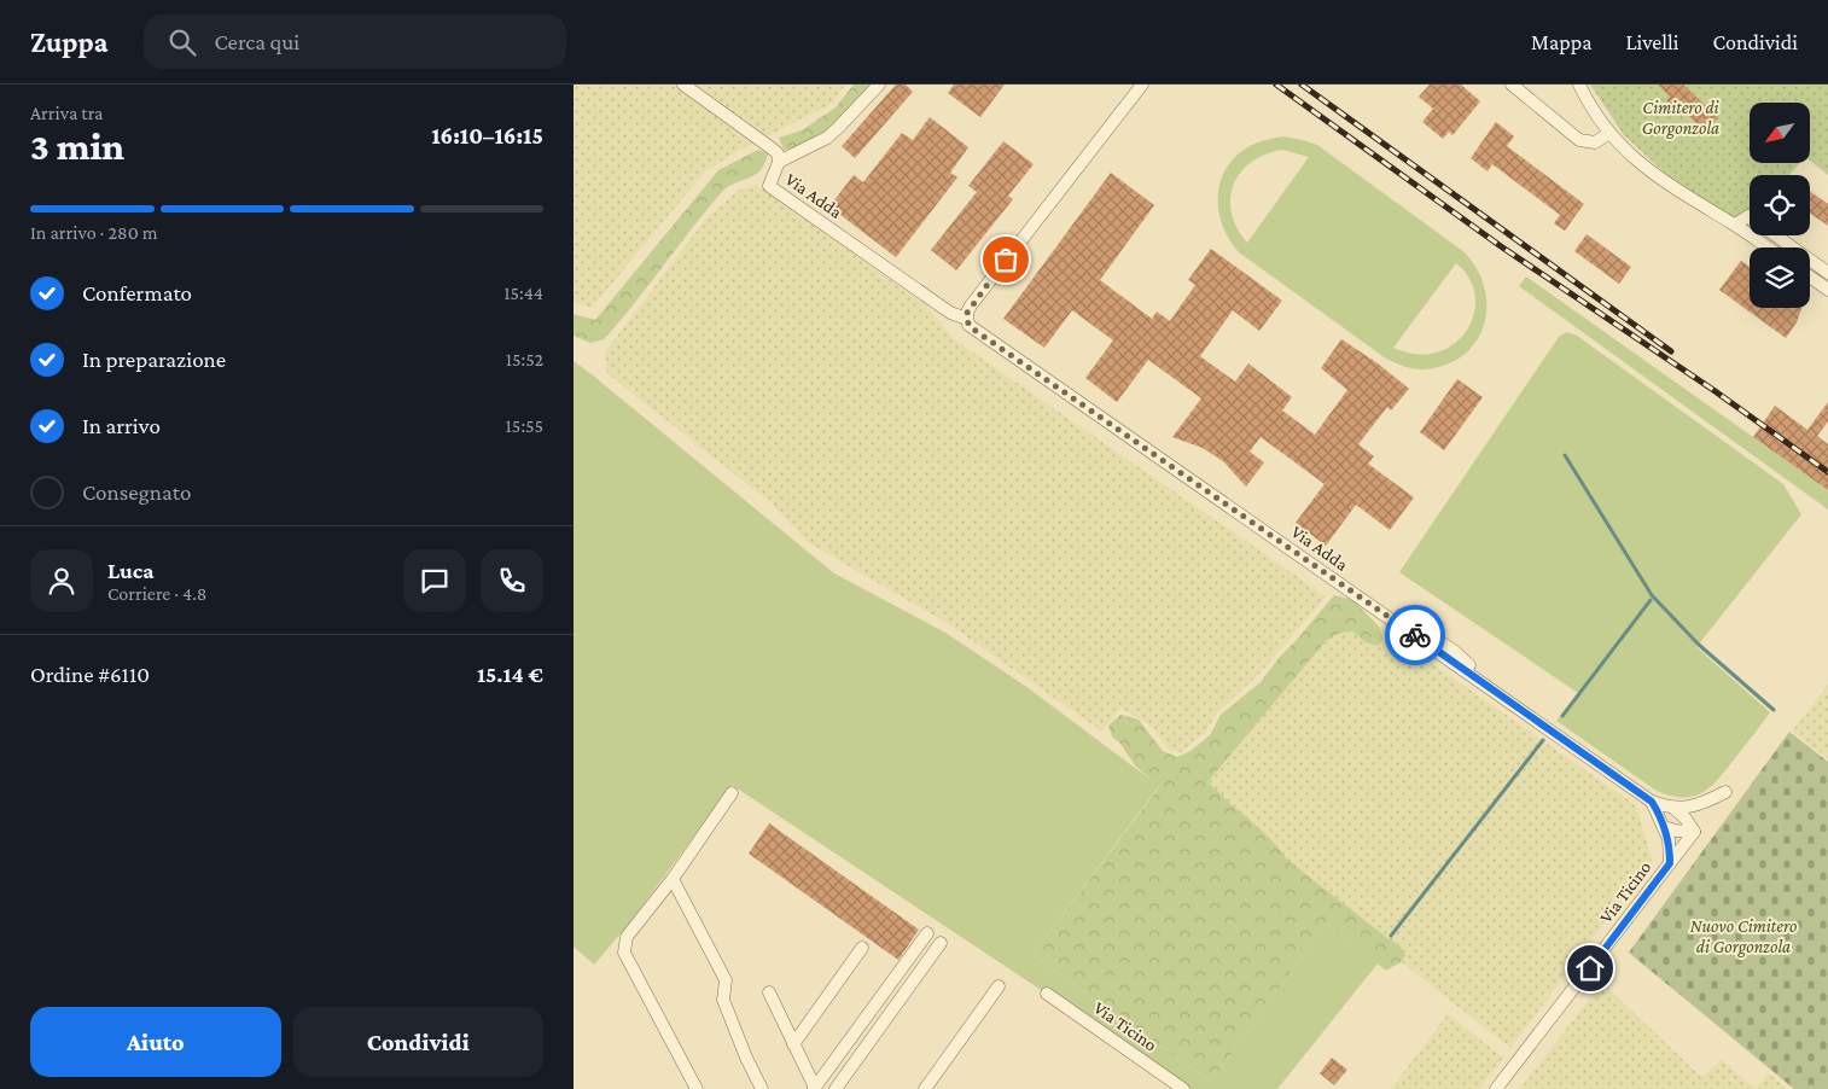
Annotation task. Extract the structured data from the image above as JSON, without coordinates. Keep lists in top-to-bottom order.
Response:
{
  "streets": {
    "street": ["Via Adda", "Via Ticino"]
  },
  "crossings": [
    ["Via Adda", "Via Ticino"]
  ],
  "parks": ["Cimitero di Gorgonzola", "Nuovo Cimitero di Gorgonzola"],
  "north": "bottom left",
  "page": {
    "header": "Zuppa",
    "search": "Cerca qui",
    "nav": ["Mappa", "Livelli", "Condividi"],
    "heading": ["3 min", "Arriva tra", "16:10–16:15"],
    "panel": [
      "Luca",
      "Corriere · 4.8",
      "Ordine #6110",
      "15.14 €"
    ],
    "bar": "In arrivo · 280 m",
    "list": [
      ["Confermato", "15:44"],
      ["In preparazione", "15:52"],
      ["In arrivo", "15:55"],
      "Consegnato"
    ],
    "buttons": ["Aiuto", "Condividi"]
  }
}
